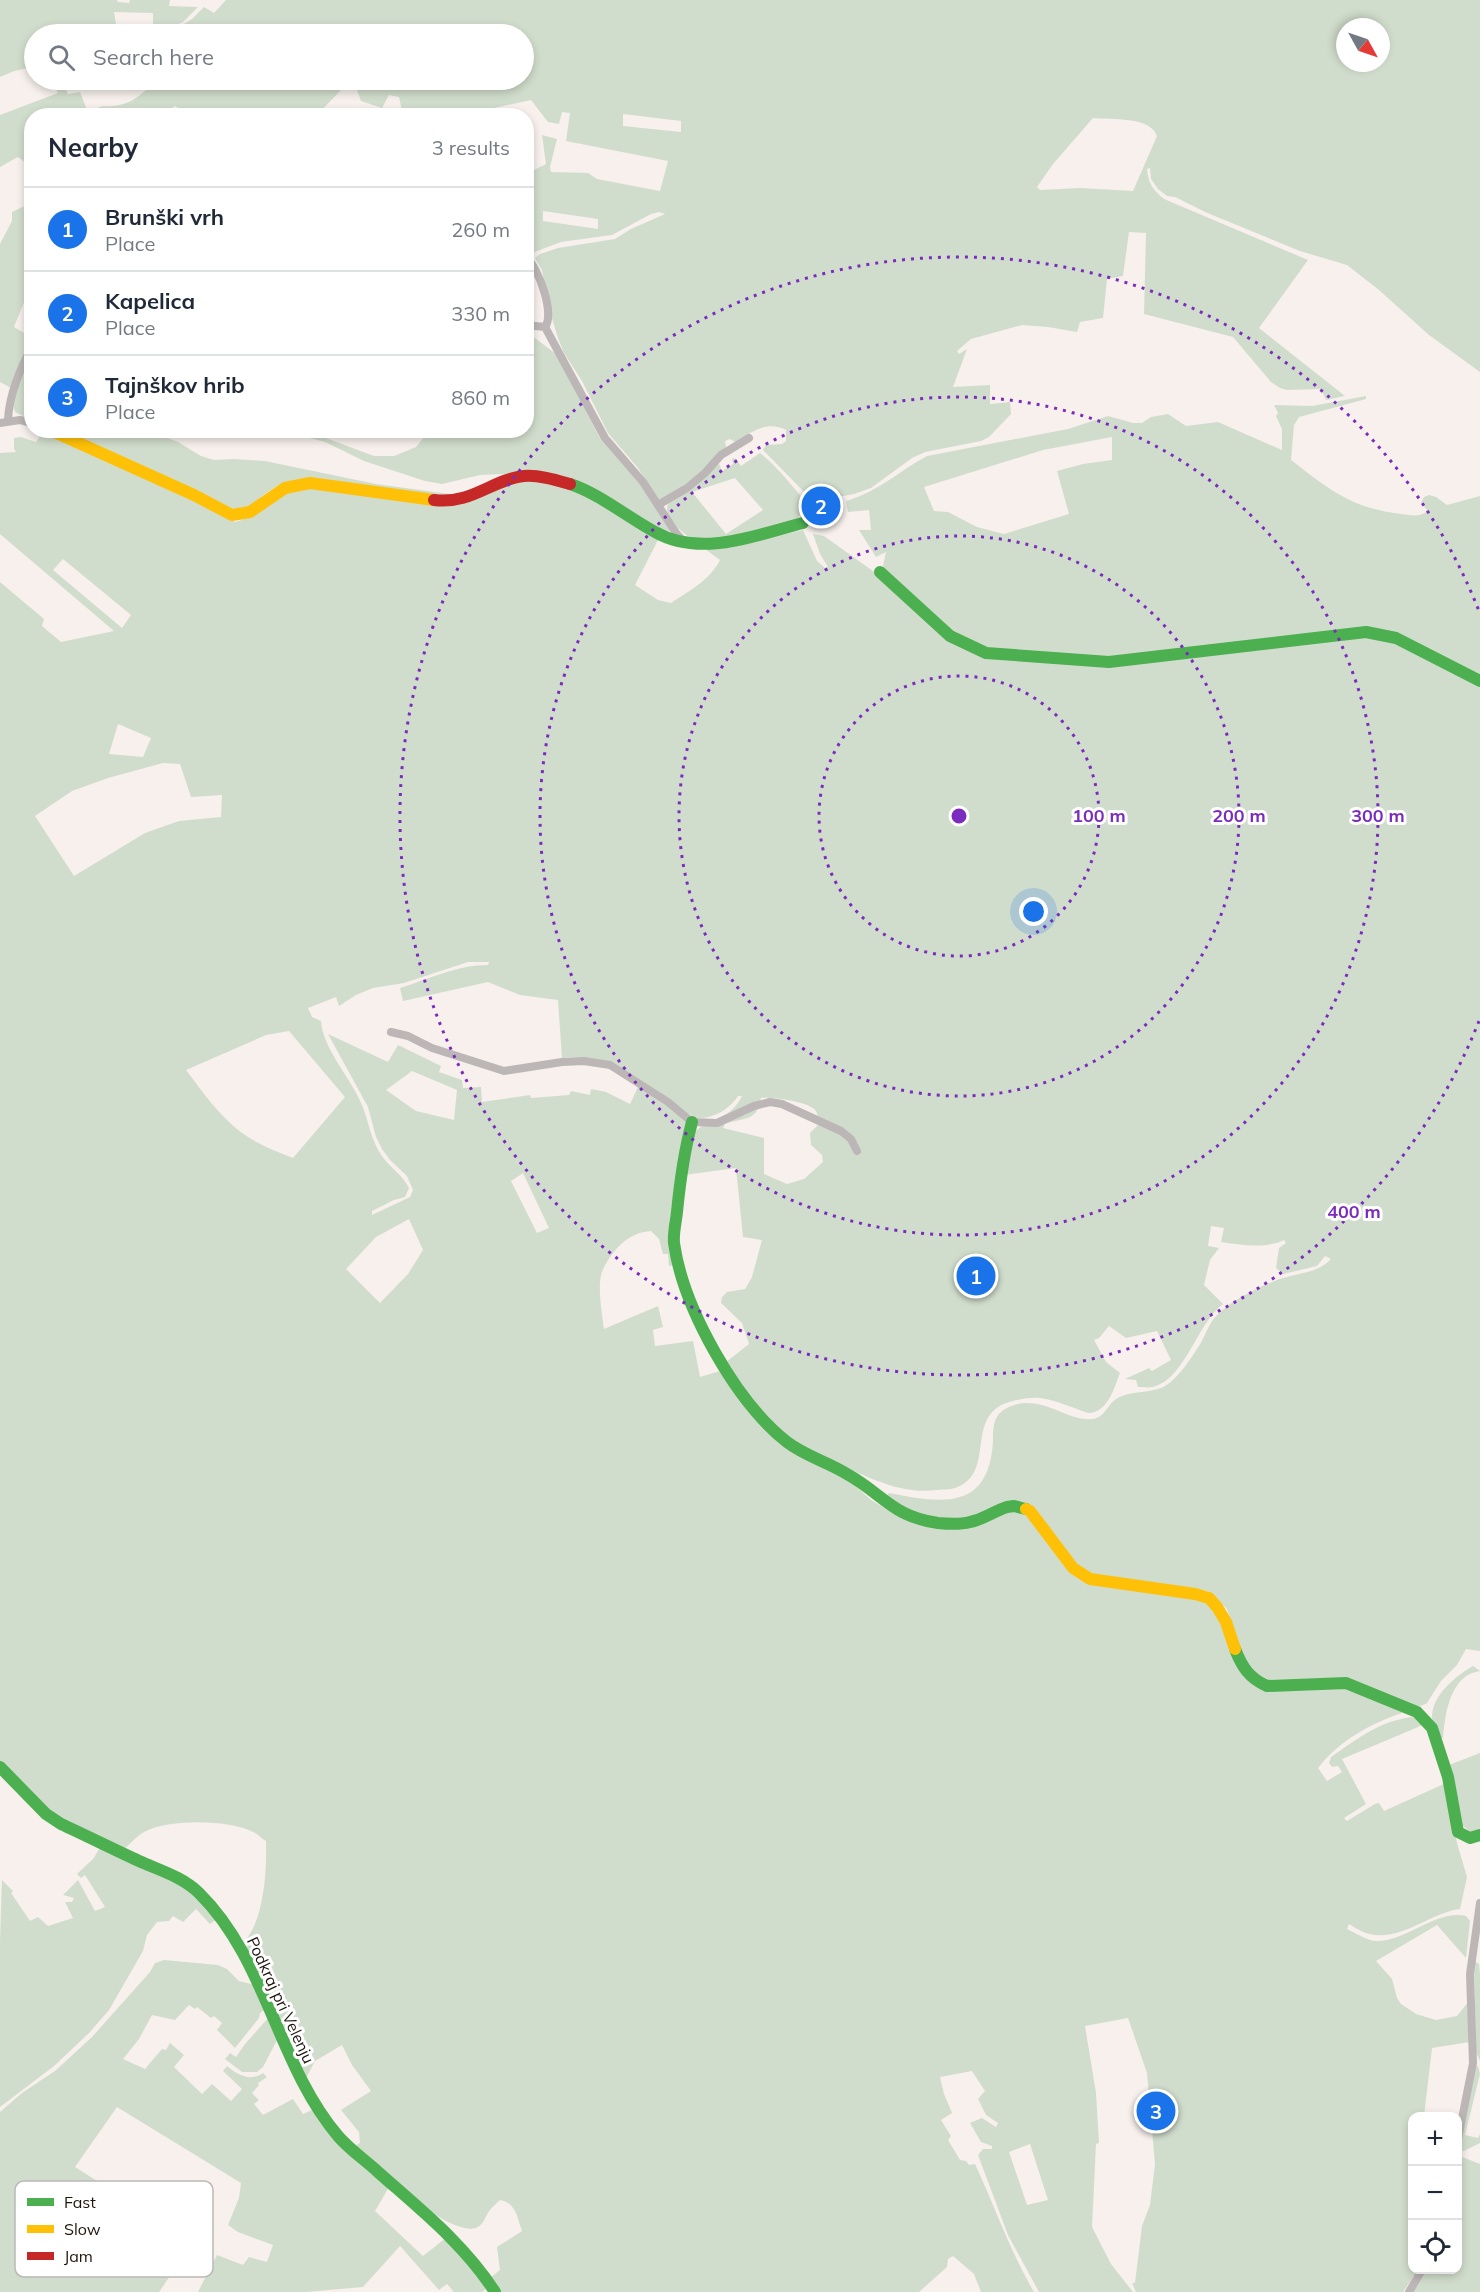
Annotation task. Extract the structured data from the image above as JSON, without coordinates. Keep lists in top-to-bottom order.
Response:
{
  "streets": {
    "street": ["Podkraj pri Velenju"]
  },
  "legend": ["Fast", "Slow", "Jam"],
  "north": "bottom right",
  "page": {
    "search": "Search here",
    "heading": ["Nearby", "3 results"],
    "list": [
      {
        "mark": "1",
        "name": "Brunški vrh",
        "note": "Place",
        "value": "260 m"
      },
      {
        "mark": "2",
        "name": "Kapelica",
        "note": "Place",
        "value": "330 m"
      },
      {
        "mark": "3",
        "name": "Tajnškov hrib",
        "note": "Place",
        "value": "860 m"
      }
    ],
    "pins": ["2", "1", "3"],
    "map_buttons": ["+", "−"]
  },
  "rings": [
    "100 m",
    "200 m",
    "300 m",
    "400 m"
  ]
}
